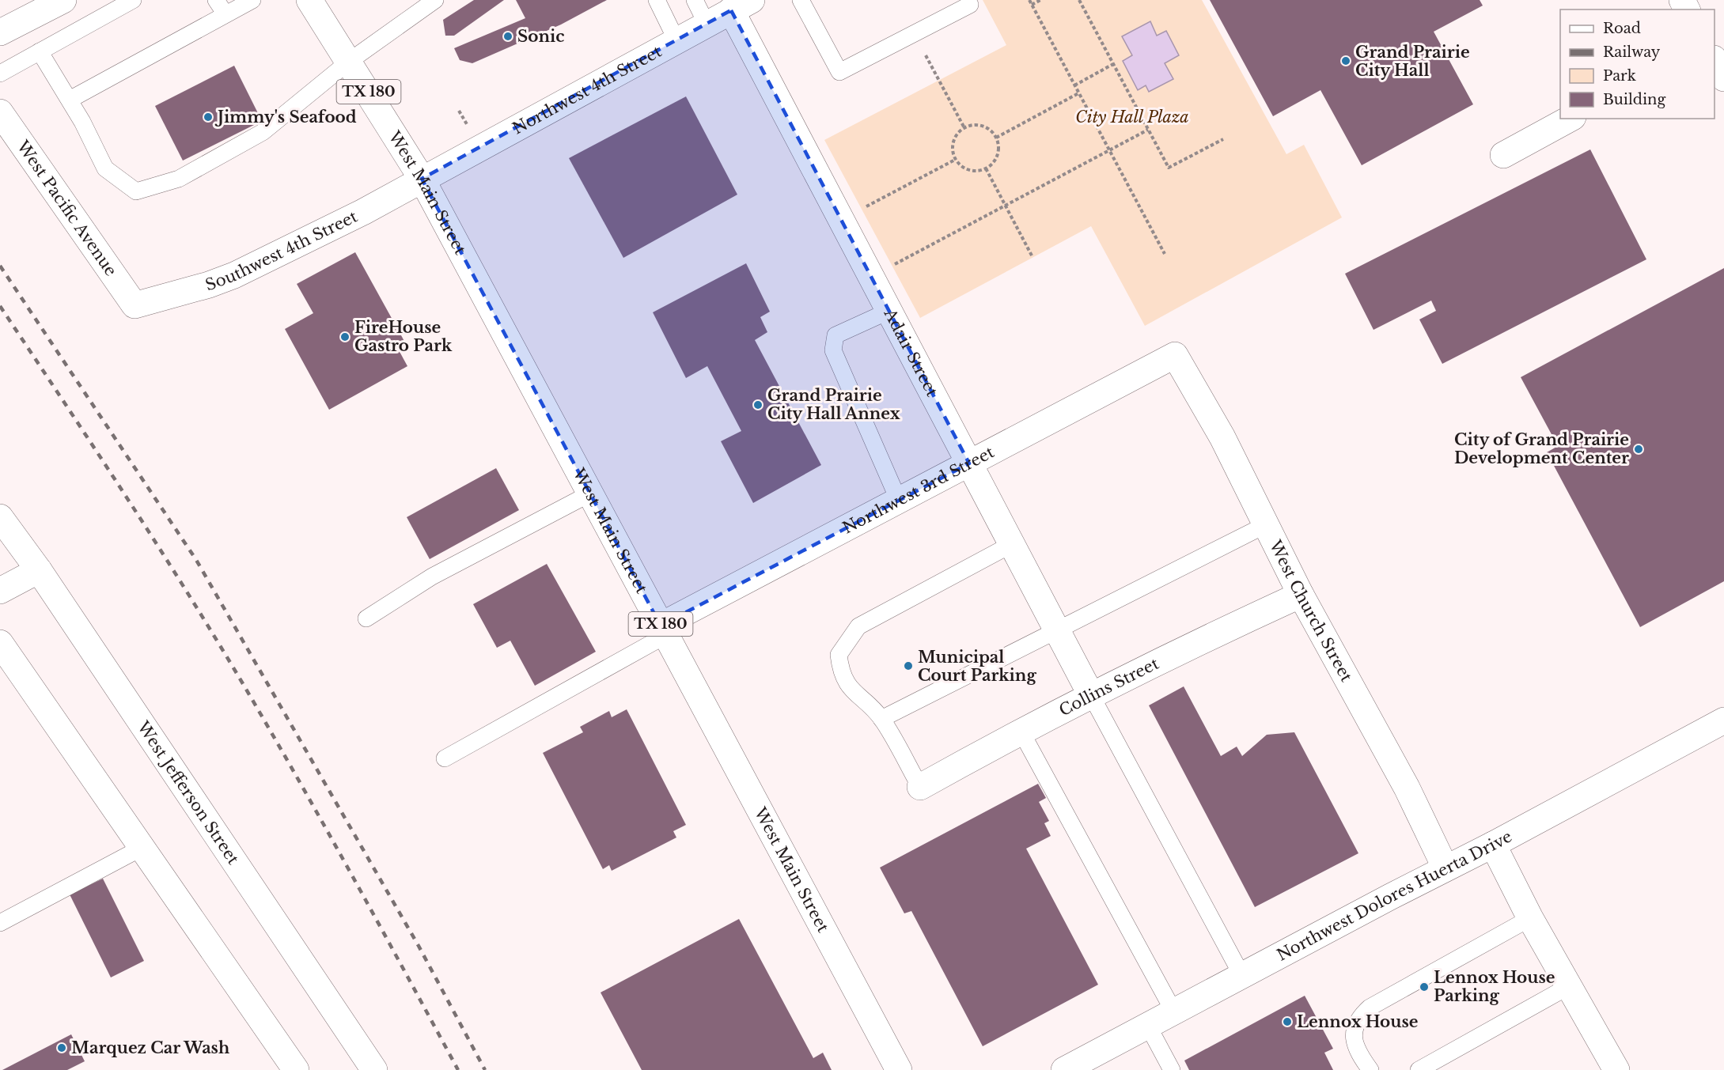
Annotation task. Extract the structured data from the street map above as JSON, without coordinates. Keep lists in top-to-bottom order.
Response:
{
  "streets": {
    "street": [
      "Northwest 4th Street",
      "TX 180",
      "West Main Street",
      "West Pacific Avenue",
      "Southwest 4th Street",
      "Adair Street",
      "Northwest 3rd Street",
      "West Church Street",
      "Collins Street",
      "West Jefferson Street",
      "Northwest Dolores Huerta Drive"
    ]
  },
  "crossings": [
    ["Northwest 4th Street", "West Main Street"],
    ["Northwest 4th Street", "Southwest 4th Street"],
    ["Northwest 4th Street", "Adair Street"],
    ["West Main Street", "Southwest 4th Street"],
    ["West Main Street", "Northwest 3rd Street"],
    ["West Pacific Avenue", "Southwest 4th Street"],
    ["Adair Street", "Northwest 3rd Street"],
    ["Adair Street", "Collins Street"],
    ["Northwest 3rd Street", "West Church Street"],
    ["West Church Street", "Collins Street"],
    ["West Church Street", "Northwest Dolores Huerta Drive"]
  ],
  "parks": ["City Hall Plaza"],
  "places": [
    "Sonic",
    "Grand Prairie City Hall",
    "Jimmy's Seafood",
    "FireHouse Gastro Park",
    "Grand Prairie City Hall Annex",
    "City of Grand Prairie Development Center",
    "Municipal Court Parking",
    "Lennox House Parking",
    "Lennox House",
    "Marquez Car Wash"
  ],
  "legend": [
    "Road",
    "Railway",
    "Park",
    "Building"
  ]
}
